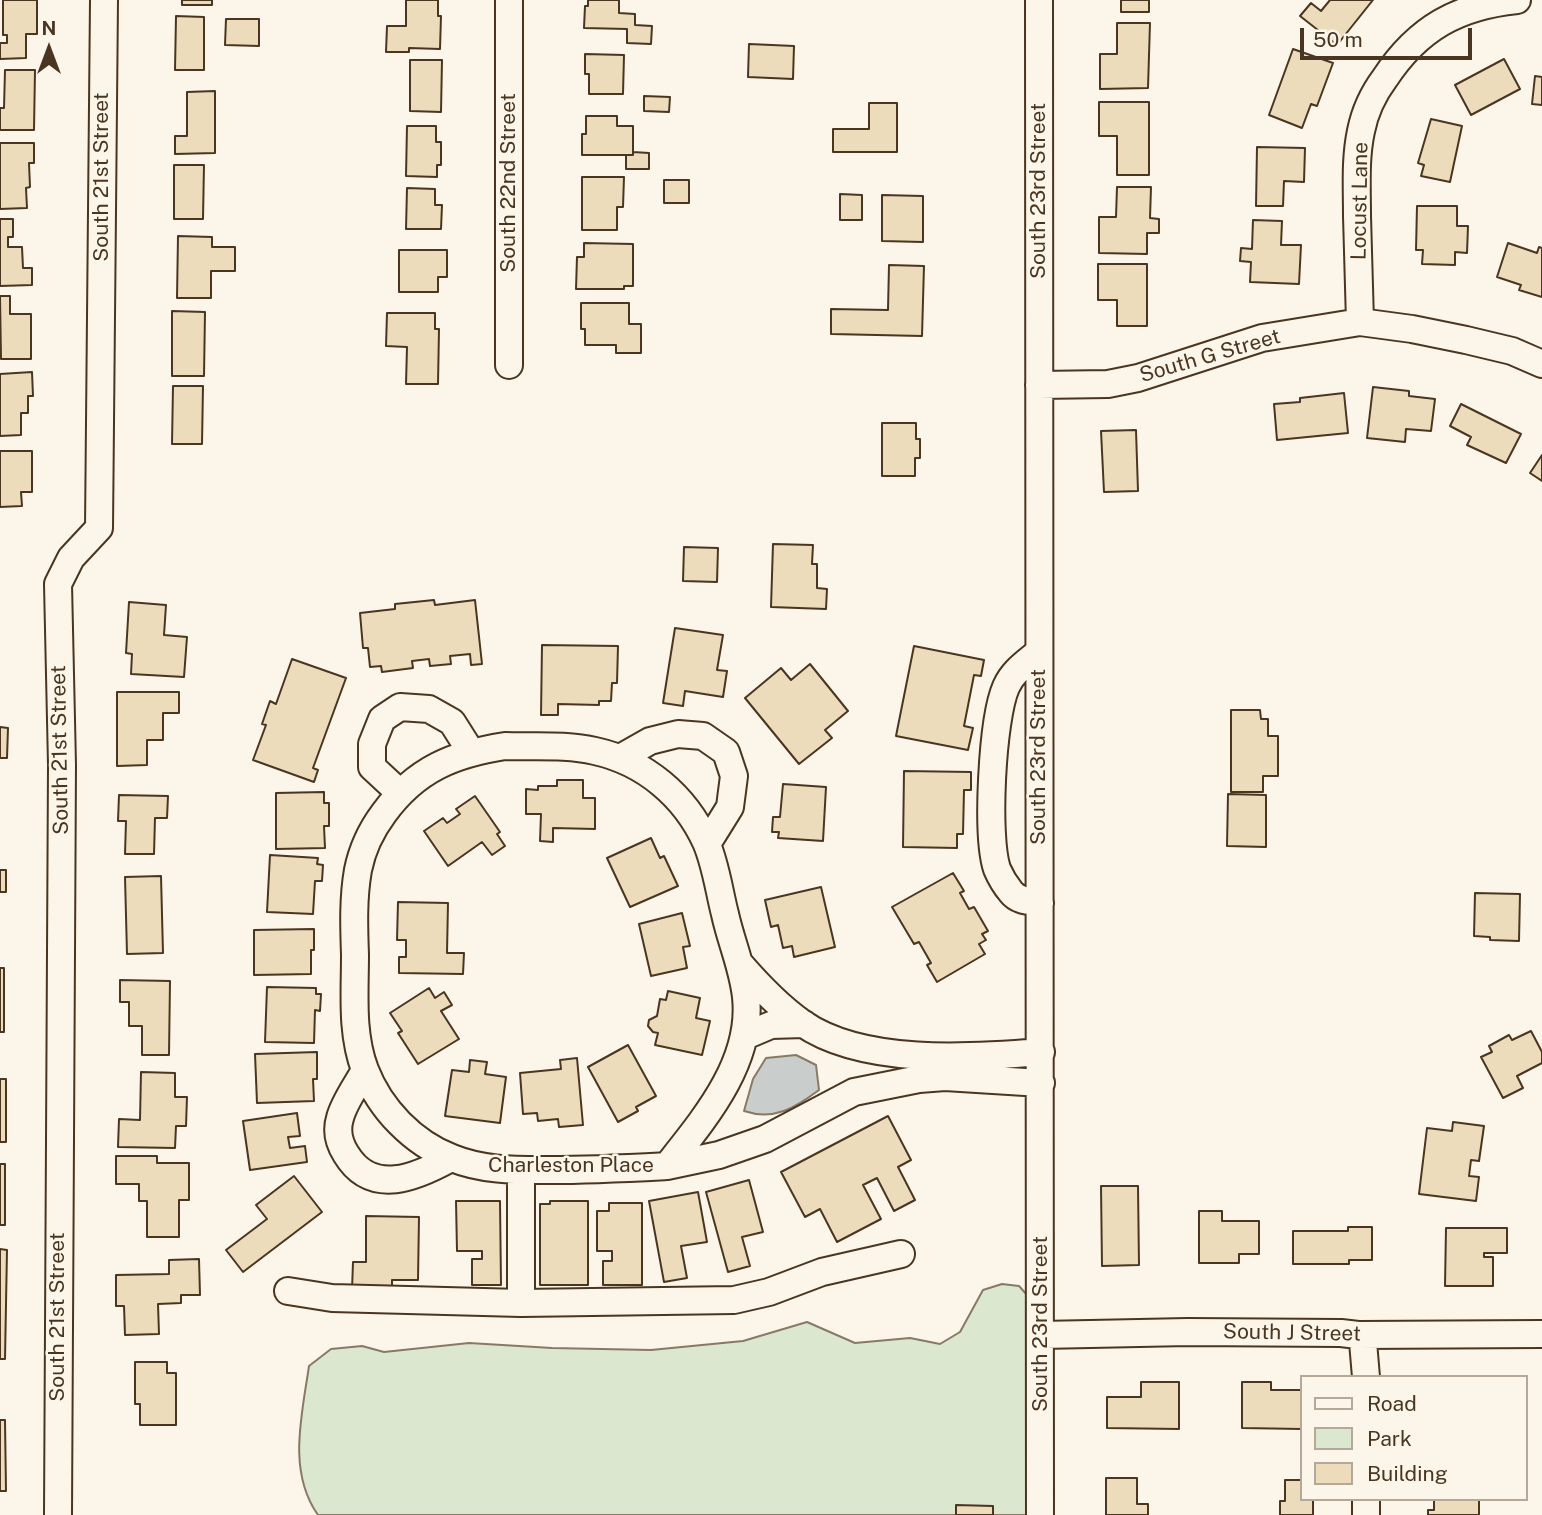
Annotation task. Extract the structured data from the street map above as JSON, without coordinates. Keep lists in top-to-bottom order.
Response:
{
  "streets": {
    "street": [
      "South 21st Street",
      "South 22nd Street",
      "South 23rd Street",
      "Locust Lane",
      "South G Street",
      "Charleston Place",
      "South J Street"
    ]
  },
  "crossings": [
    ["South 23rd Street", "South G Street"],
    ["South 23rd Street", "Charleston Place"],
    ["South 23rd Street", "South J Street"],
    ["Locust Lane", "South G Street"]
  ],
  "legend": ["Road", "Park", "Building"],
  "scale_bar": "50 m",
  "north": "top"
}
